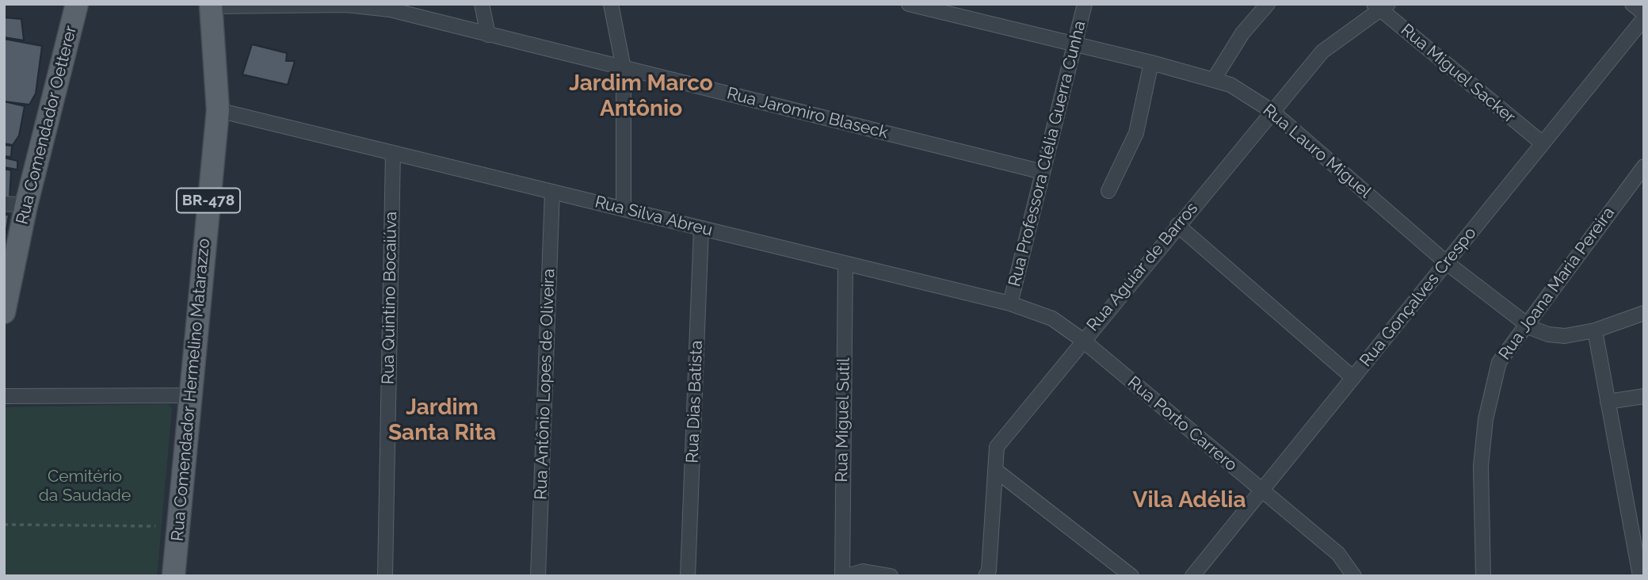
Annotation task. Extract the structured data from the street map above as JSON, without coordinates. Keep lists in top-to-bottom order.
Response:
{
  "streets": {
    "main road": ["Rua Comendador Oetterer", "BR-478", "Rua Comendador Hermelino Matarazzo"],
    "street": [
      "Rua Miguel Sacker",
      "Rua Jaromiro Blaseck",
      "Rua Lauro Miguel",
      "Rua Professora Clélia Guerra Cunha",
      "Rua Silva Abreu",
      "Rua Aguiar de Barros",
      "Rua Joana Maria Pereira",
      "Rua Gonçalves Crespo",
      "Rua Quintino Bocaiúva",
      "Rua Antônio Lopes de Oliveira",
      "Rua Dias Batista",
      "Rua Miguel Sutil",
      "Rua Porto Carrero"
    ]
  },
  "crossings": [
    ["Rua Miguel Sacker", "Rua Aguiar de Barros"],
    ["Rua Miguel Sacker", "Rua Gonçalves Crespo"],
    ["Rua Jaromiro Blaseck", "Rua Professora Clélia Guerra Cunha"],
    ["Rua Jaromiro Blaseck", "Rua Comendador Hermelino Matarazzo"],
    ["Rua Lauro Miguel", "Rua Professora Clélia Guerra Cunha"],
    ["Rua Lauro Miguel", "Rua Aguiar de Barros"],
    ["Rua Lauro Miguel", "Rua Joana Maria Pereira"],
    ["Rua Lauro Miguel", "Rua Gonçalves Crespo"],
    ["Rua Professora Clélia Guerra Cunha", "Rua Silva Abreu"],
    ["Rua Silva Abreu", "Rua Aguiar de Barros"],
    ["Rua Silva Abreu", "Rua Quintino Bocaiúva"],
    ["Rua Silva Abreu", "Rua Antônio Lopes de Oliveira"],
    ["Rua Silva Abreu", "Rua Comendador Hermelino Matarazzo"],
    ["Rua Silva Abreu", "Rua Dias Batista"],
    ["Rua Silva Abreu", "Rua Miguel Sutil"],
    ["Rua Silva Abreu", "Rua Porto Carrero"],
    ["Rua Aguiar de Barros", "Rua Porto Carrero"],
    ["Rua Gonçalves Crespo", "Rua Porto Carrero"]
  ],
  "districts": ["Jardim Marco Antônio", "Jardim Santa Rita", "Vila Adélia"],
  "parks": ["Cemitério da Saudade"]
}
